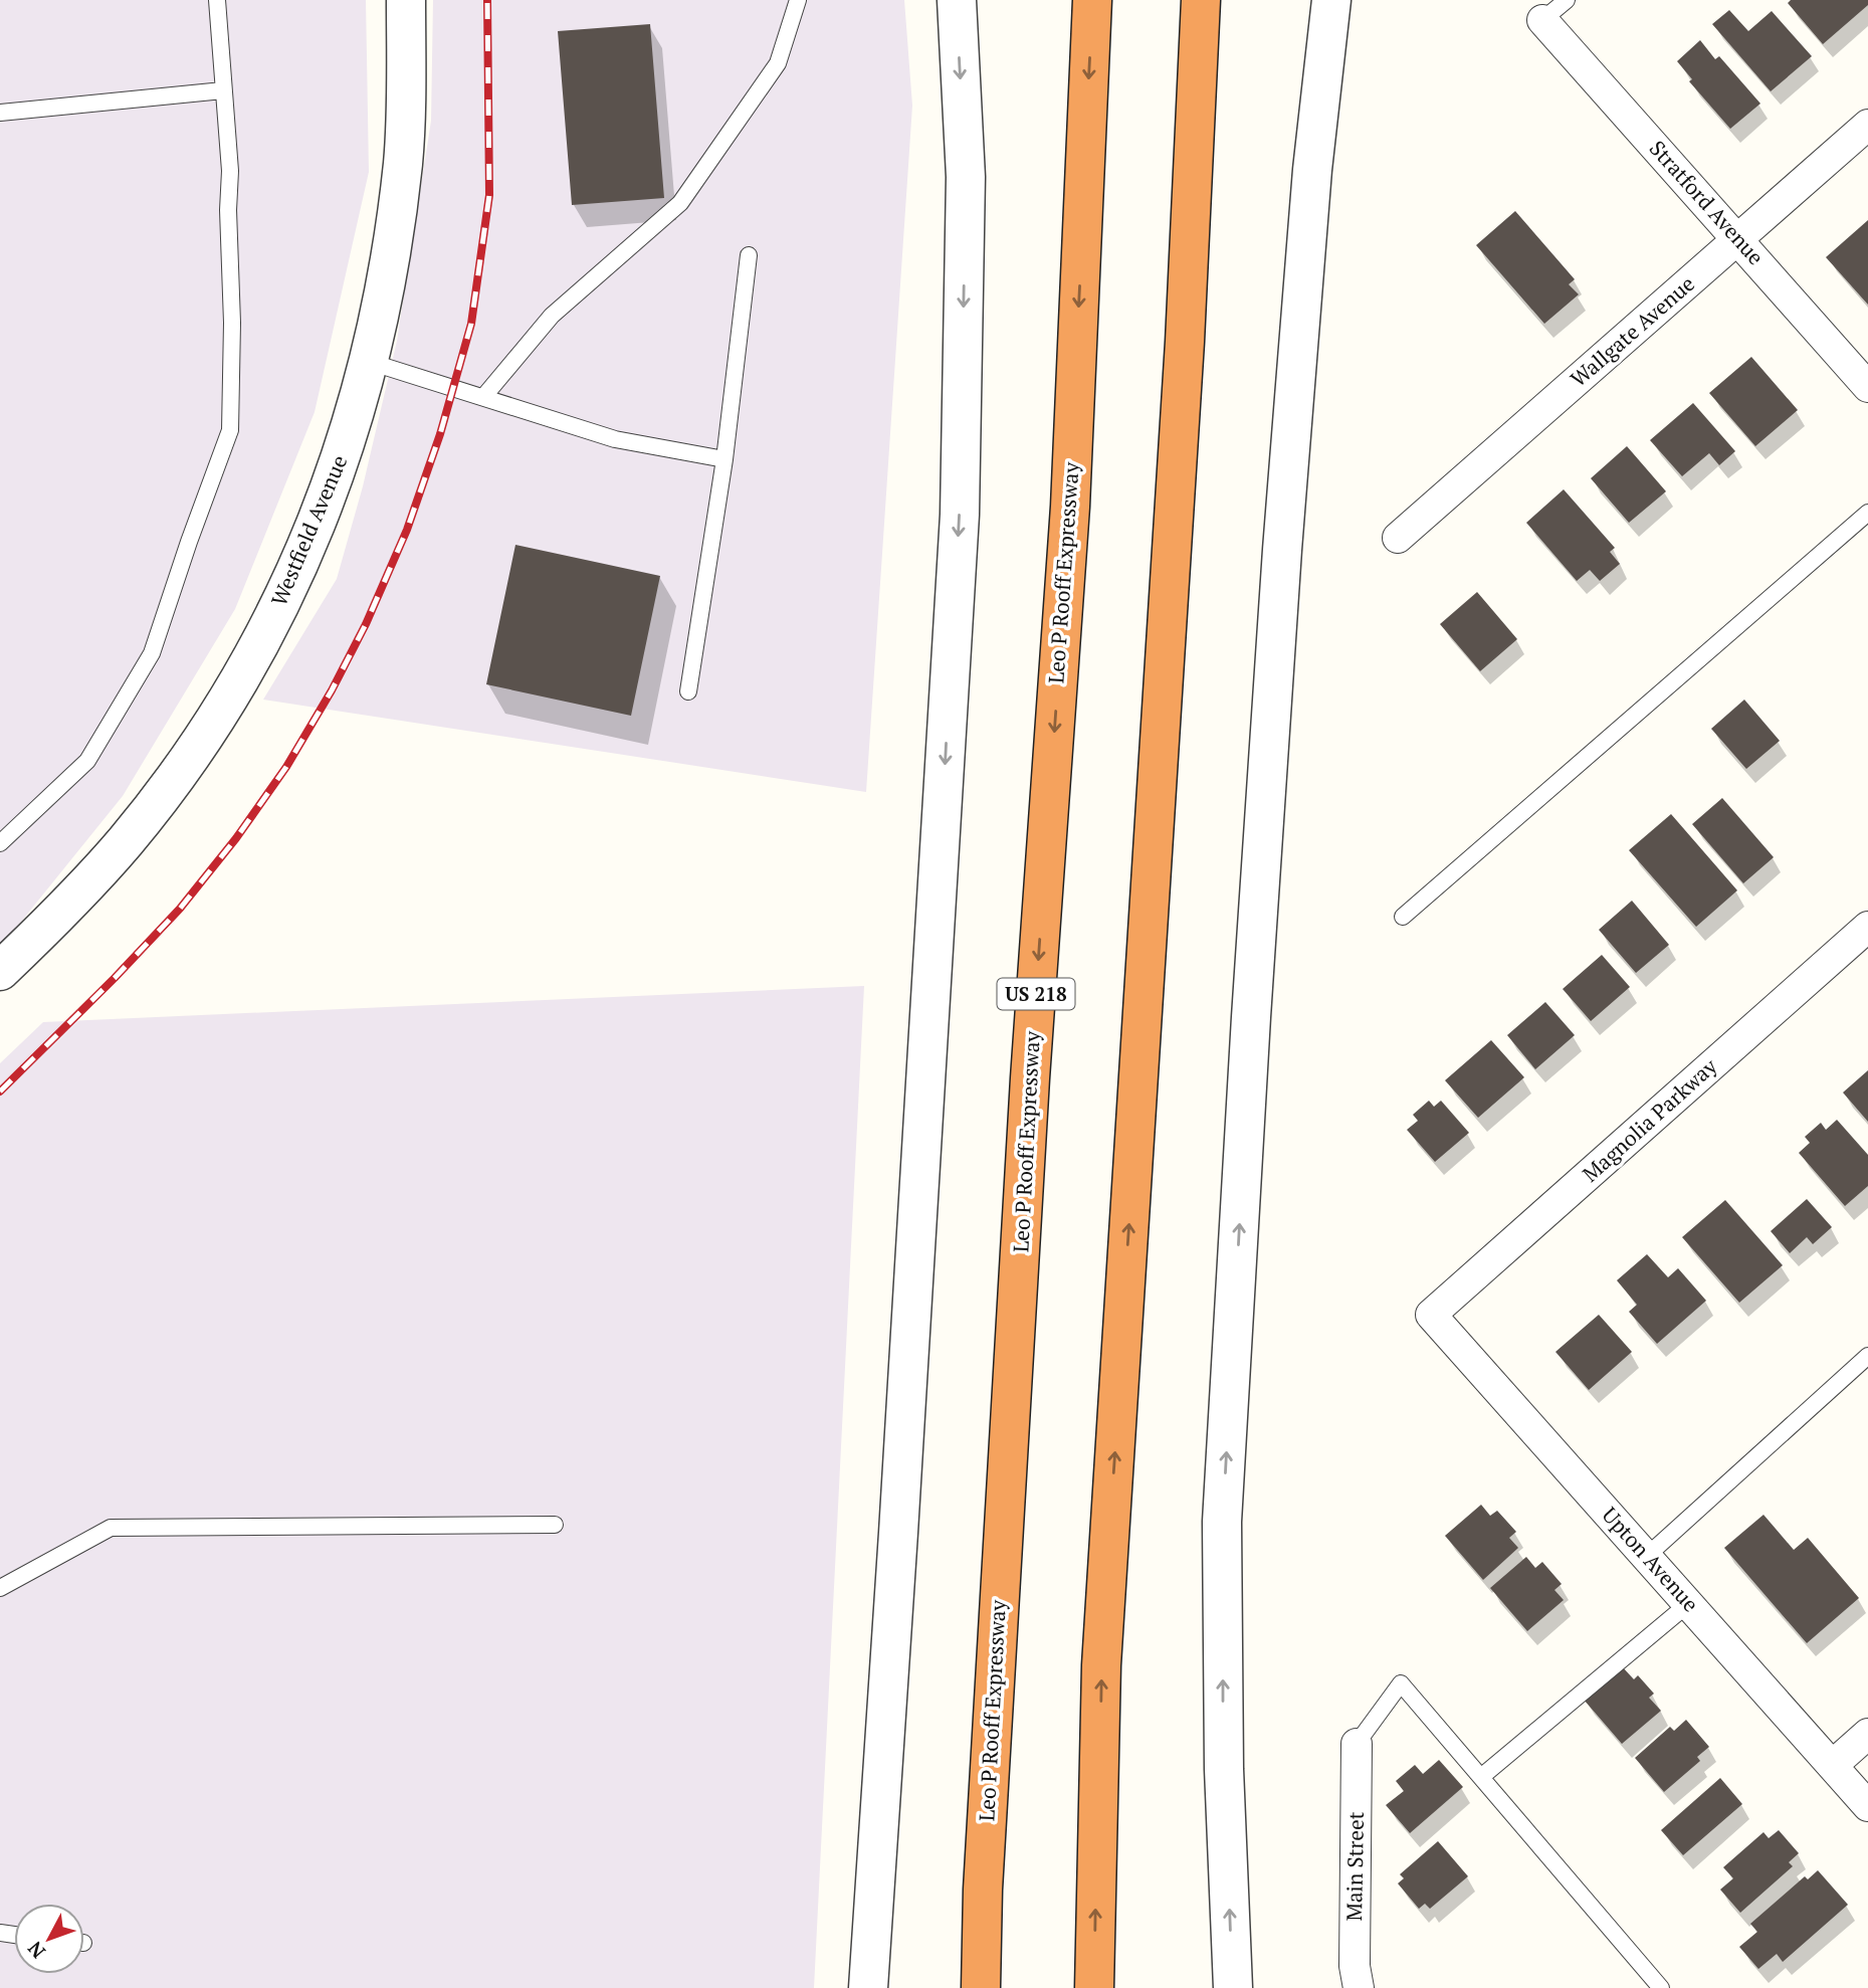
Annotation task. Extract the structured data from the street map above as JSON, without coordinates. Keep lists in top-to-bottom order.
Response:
{
  "streets": {
    "highway": ["Leo P Rooff Expressway", "US 218"],
    "street": [
      "Stratford Avenue",
      "Wallgate Avenue",
      "Westfield Avenue",
      "Magnolia Parkway",
      "Upton Avenue",
      "Main Street"
    ]
  },
  "crossings": [
    ["Stratford Avenue", "Wallgate Avenue"],
    ["Magnolia Parkway", "Upton Avenue"]
  ],
  "north": "bottom left"
}
